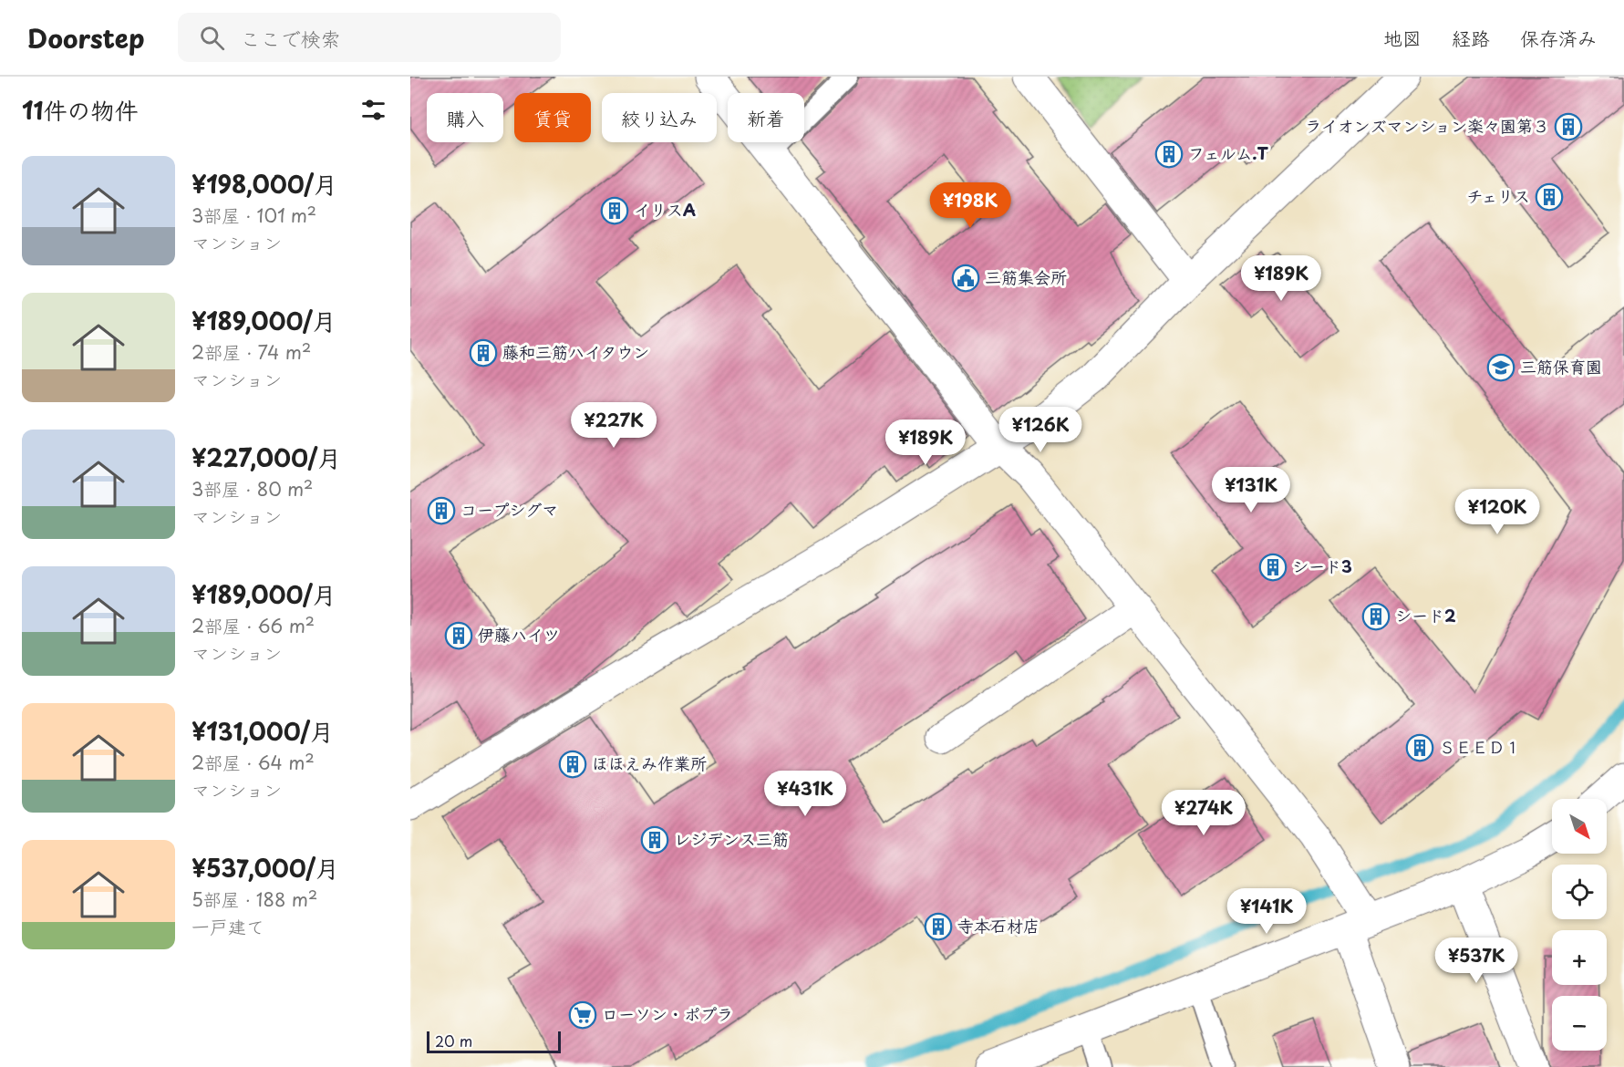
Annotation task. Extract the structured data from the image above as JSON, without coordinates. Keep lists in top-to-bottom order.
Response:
{
  "places": {
    "building": [
      "ライオンズマンション楽々園第３",
      "フェルム.T",
      "チェリス",
      "イリスA",
      "藤和三筋ハイタウン",
      "コープシグマ",
      "シード3",
      "シード2",
      "伊藤ハイツ",
      "ＳＥＥＤ１",
      "ほほえみ作業所",
      "レジデンス三筋",
      "寺本石材店"
    ],
    "public building": ["三筋集会所"],
    "school or university": ["三筋保育園"],
    "supermarket": ["ローソン・ポプラ"]
  },
  "scale_bar": "20 m",
  "north": "bottom right",
  "page": {
    "header": "Doorstep",
    "search": "ここで検索",
    "nav": ["地図", "経路", "保存済み"],
    "heading": "11件の物件",
    "chip": [
      "購入",
      "賃貸",
      "絞り込み",
      "新着"
    ],
    "list": [
      {
        "name": "¥198,000/月",
        "note": "3部屋 · 101 m² · マンション"
      },
      {
        "name": "¥189,000/月",
        "note": "2部屋 · 74 m² · マンション"
      },
      {
        "name": "¥227,000/月",
        "note": "3部屋 · 80 m² · マンション"
      },
      {
        "name": "¥189,000/月",
        "note": "2部屋 · 66 m² · マンション"
      },
      {
        "name": "¥131,000/月",
        "note": "2部屋 · 64 m² · マンション"
      },
      {
        "name": "¥537,000/月",
        "note": "5部屋 · 188 m² · 一戸建て"
      }
    ],
    "price": [
      "¥198K",
      "¥189K",
      "¥227K",
      "¥126K",
      "¥189K",
      "¥131K",
      "¥120K",
      "¥431K",
      "¥274K",
      "¥141K",
      "¥537K"
    ],
    "map_buttons": ["+", "−"],
    "scale": "20 m"
  }
}
